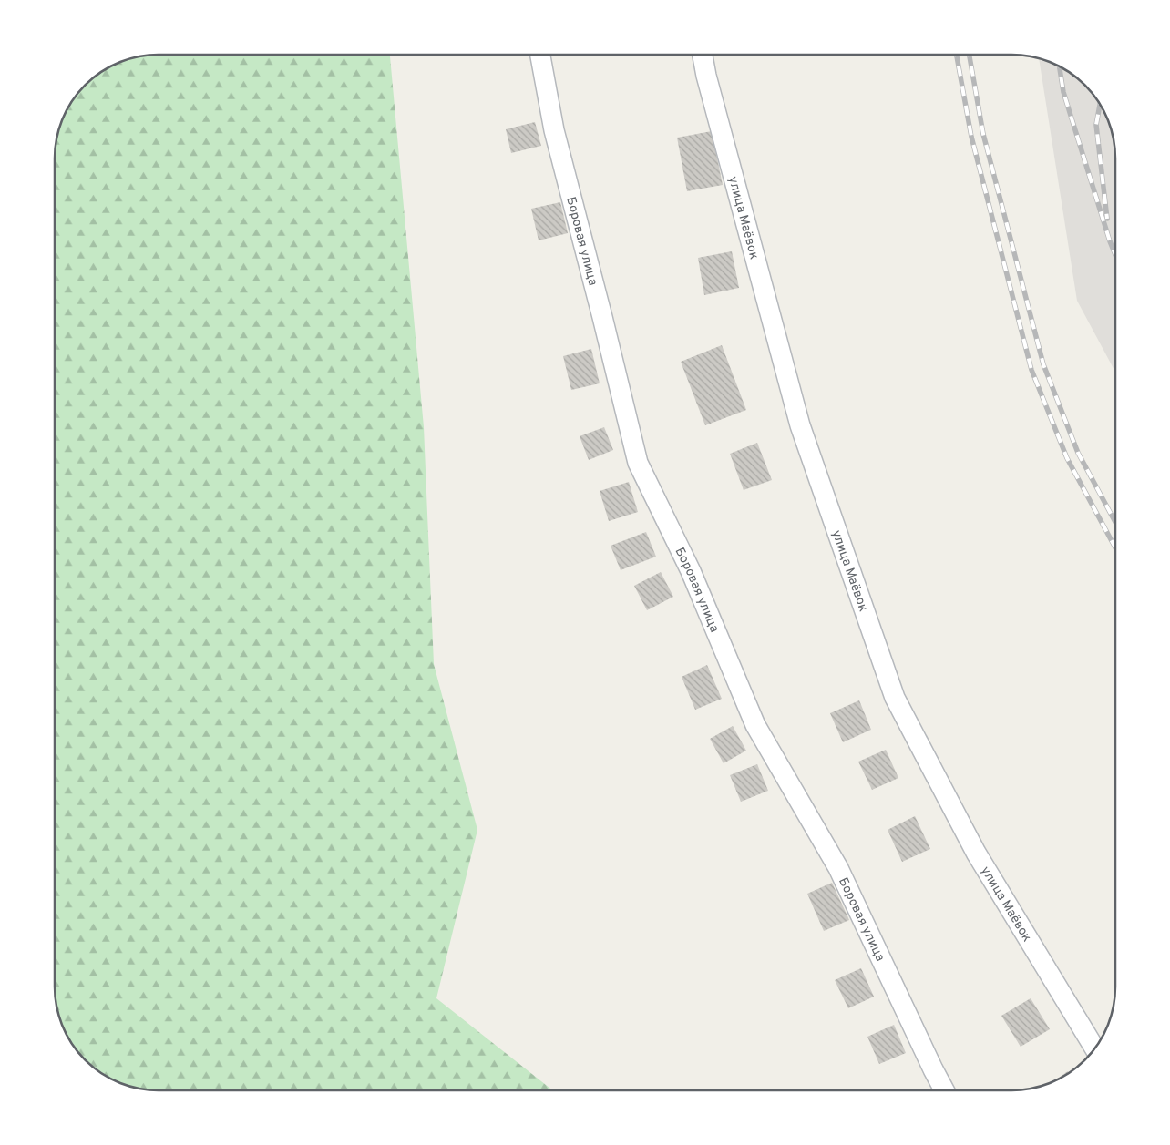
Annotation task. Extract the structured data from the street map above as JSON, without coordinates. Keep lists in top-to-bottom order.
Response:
{
  "streets": {
    "street": ["улица Маёвок", "Боровая улица"]
  }
}
